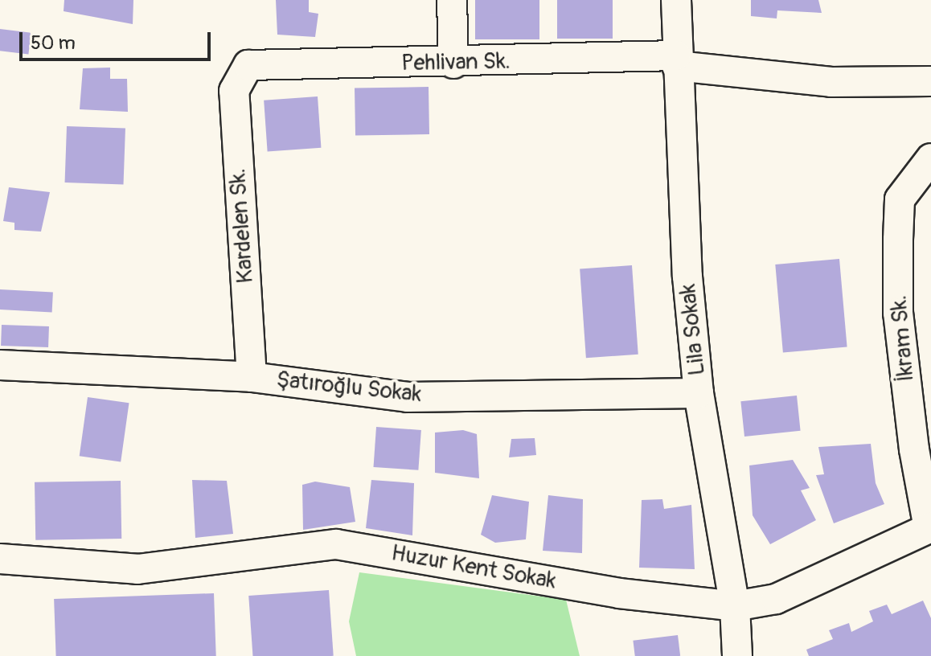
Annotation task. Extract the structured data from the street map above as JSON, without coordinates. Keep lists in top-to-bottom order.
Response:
{
  "streets": {
    "street": [
      "Pehlivan Sk.",
      "Kardelen Sk.",
      "Lila Sokak",
      "İkram Sk.",
      "Şatıroğlu Sokak",
      "Huzur Kent Sokak"
    ]
  },
  "crossings": [
    ["Pehlivan Sk.", "Kardelen Sk."],
    ["Pehlivan Sk.", "Lila Sokak"],
    ["Kardelen Sk.", "Şatıroğlu Sokak"],
    ["Lila Sokak", "Şatıroğlu Sokak"],
    ["Lila Sokak", "Huzur Kent Sokak"],
    ["İkram Sk.", "Huzur Kent Sokak"]
  ],
  "scale_bar": "50 m"
}
